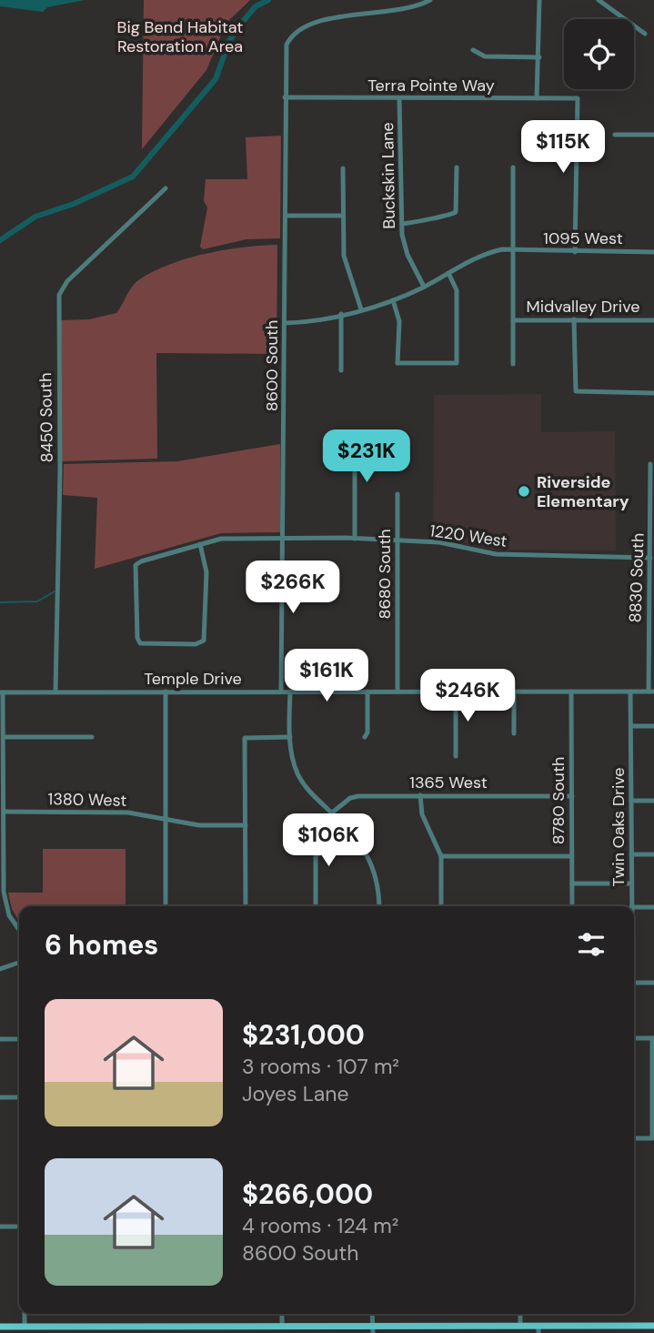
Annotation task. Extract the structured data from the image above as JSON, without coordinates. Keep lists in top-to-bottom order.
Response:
{
  "streets": {
    "street": [
      "Terra Pointe Way",
      "Buckskin Lane",
      "1095 West",
      "Midvalley Drive",
      "8600 South",
      "8450 South",
      "1220 West",
      "8680 South",
      "8830 South",
      "Temple Drive",
      "1365 West",
      "1380 West",
      "8780 South",
      "Twin Oaks Drive"
    ]
  },
  "crossings": [
    ["Terra Pointe Way", "Buckskin Lane"],
    ["Terra Pointe Way", "1095 West"],
    ["Terra Pointe Way", "8600 South"],
    ["Buckskin Lane", "1095 West"],
    ["1095 West", "8600 South"],
    ["8600 South", "1220 West"],
    ["8600 South", "Temple Drive"],
    ["8450 South", "Temple Drive"],
    ["1220 West", "8680 South"],
    ["1220 West", "8830 South"],
    ["8680 South", "Temple Drive"],
    ["8830 South", "Temple Drive"],
    ["Temple Drive", "8780 South"],
    ["Temple Drive", "Twin Oaks Drive"],
    ["1365 West", "8780 South"]
  ],
  "parks": ["Big Bend Habitat Restoration Area"],
  "places": ["Riverside Elementary"],
  "page": {
    "price": [
      "$115K",
      "$231K",
      "$266K",
      "$161K",
      "$246K",
      "$106K"
    ],
    "heading": "6 homes",
    "list": [
      {
        "name": "$231,000",
        "note": "3 rooms · 107 m² · Joyes Lane"
      },
      {
        "name": "$266,000",
        "note": "4 rooms · 124 m² · 8600 South"
      }
    ]
  }
}
